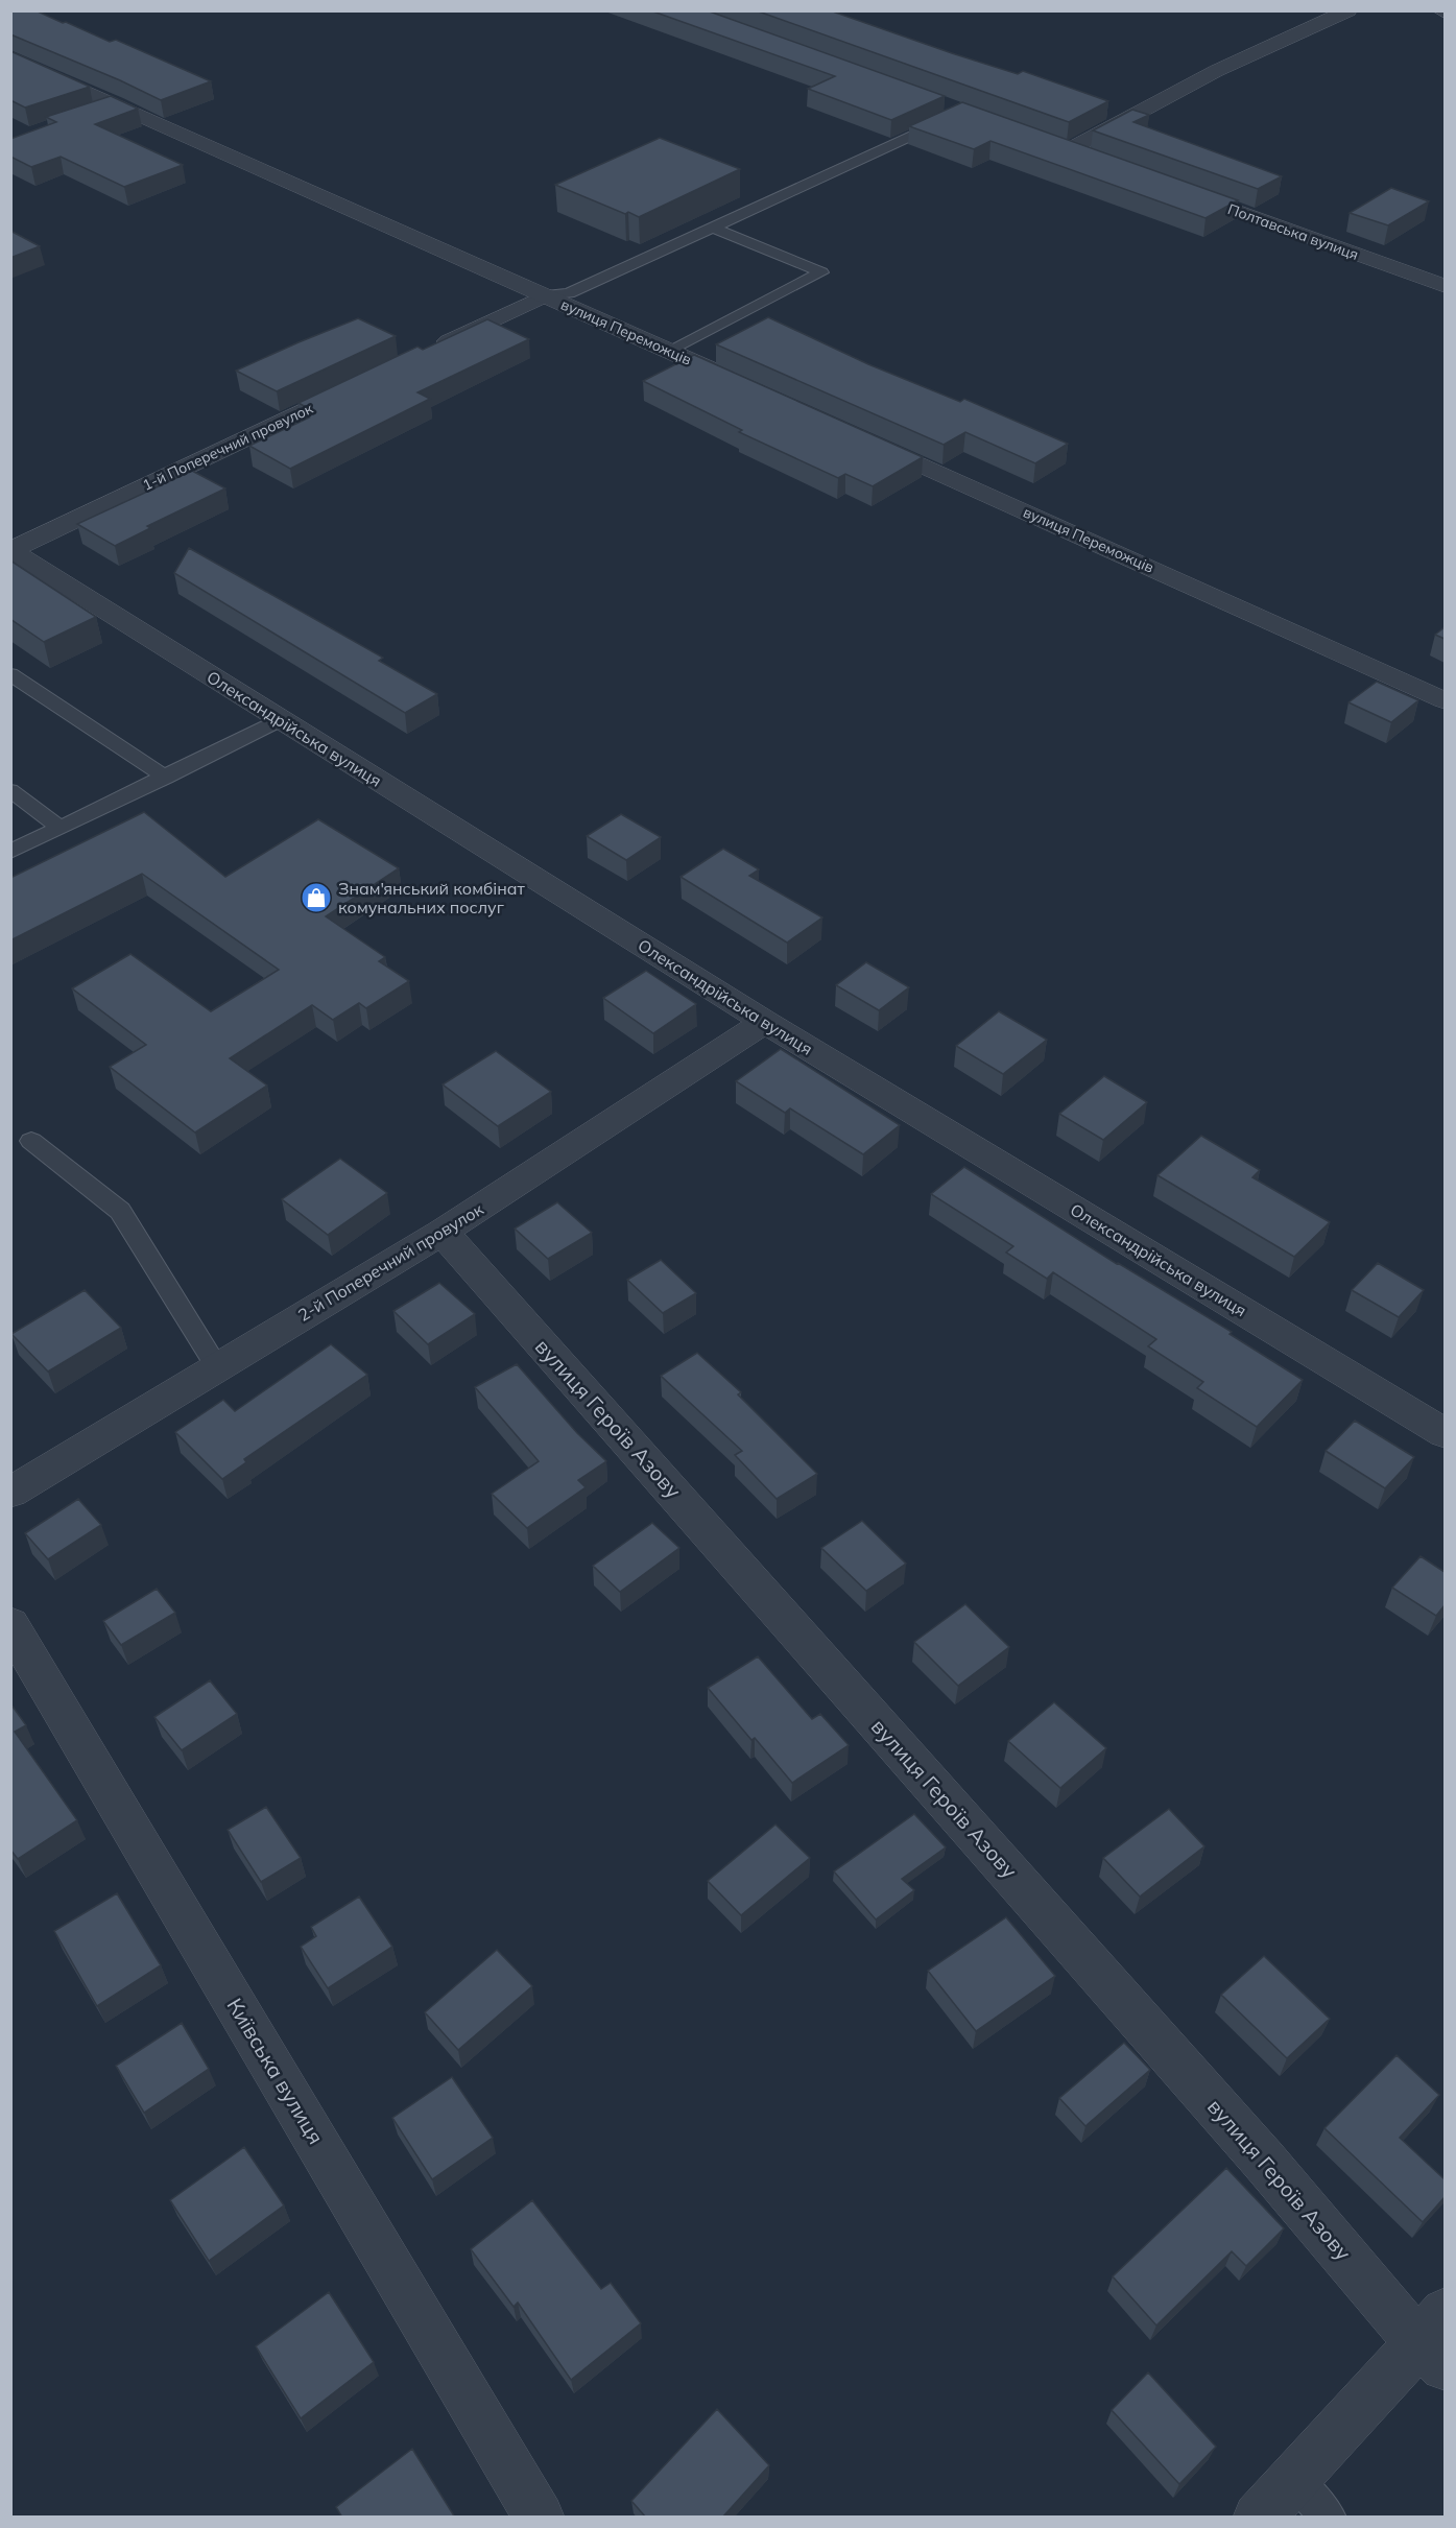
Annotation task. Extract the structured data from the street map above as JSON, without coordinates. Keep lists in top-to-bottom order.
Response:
{
  "streets": {
    "street": [
      "Полтавська вулиця",
      "вулиця Переможців",
      "1-й Поперечний провулок",
      "Олександрійська вулиця",
      "2-й Поперечний провулок",
      "вулиця Героїв Азову",
      "Київська вулиця"
    ]
  },
  "crossings": [
    ["1-й Поперечний провулок", "Олександрійська вулиця"],
    ["Олександрійська вулиця", "2-й Поперечний провулок"],
    ["2-й Поперечний провулок", "вулиця Героїв Азову"]
  ],
  "places": {
    "shop": ["Знам'янський комбінат комунальних послуг"]
  }
}
